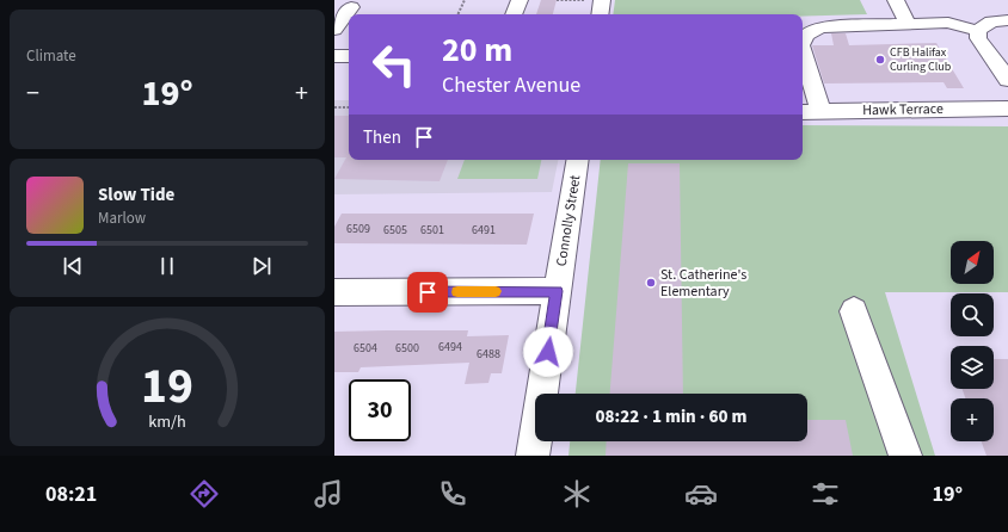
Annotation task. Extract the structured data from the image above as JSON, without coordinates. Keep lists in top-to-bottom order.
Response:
{
  "streets": {
    "street": ["Hawk Terrace", "Connolly Street"]
  },
  "places": ["CFB Halifax Curling Club", "St. Catherine's Elementary"],
  "house_numbers": [
    "6509",
    "6505",
    "6501",
    "6491",
    "6494",
    "6504",
    "6500",
    "6488"
  ],
  "north": "top right",
  "page": {
    "tile": "Climate",
    "turn": ["20 m", "Chester Avenue"],
    "heat": ["−", "19°", "+"],
    "then": "Then",
    "song": ["Slow Tide", "Marlow"],
    "map_buttons": "+",
    "limit": "30",
    "trip": "08:22 · 1 min · 60 m",
    "tabs": ["08:21", "19°"],
    "gauge": ["19", "km/h"]
  }
}
